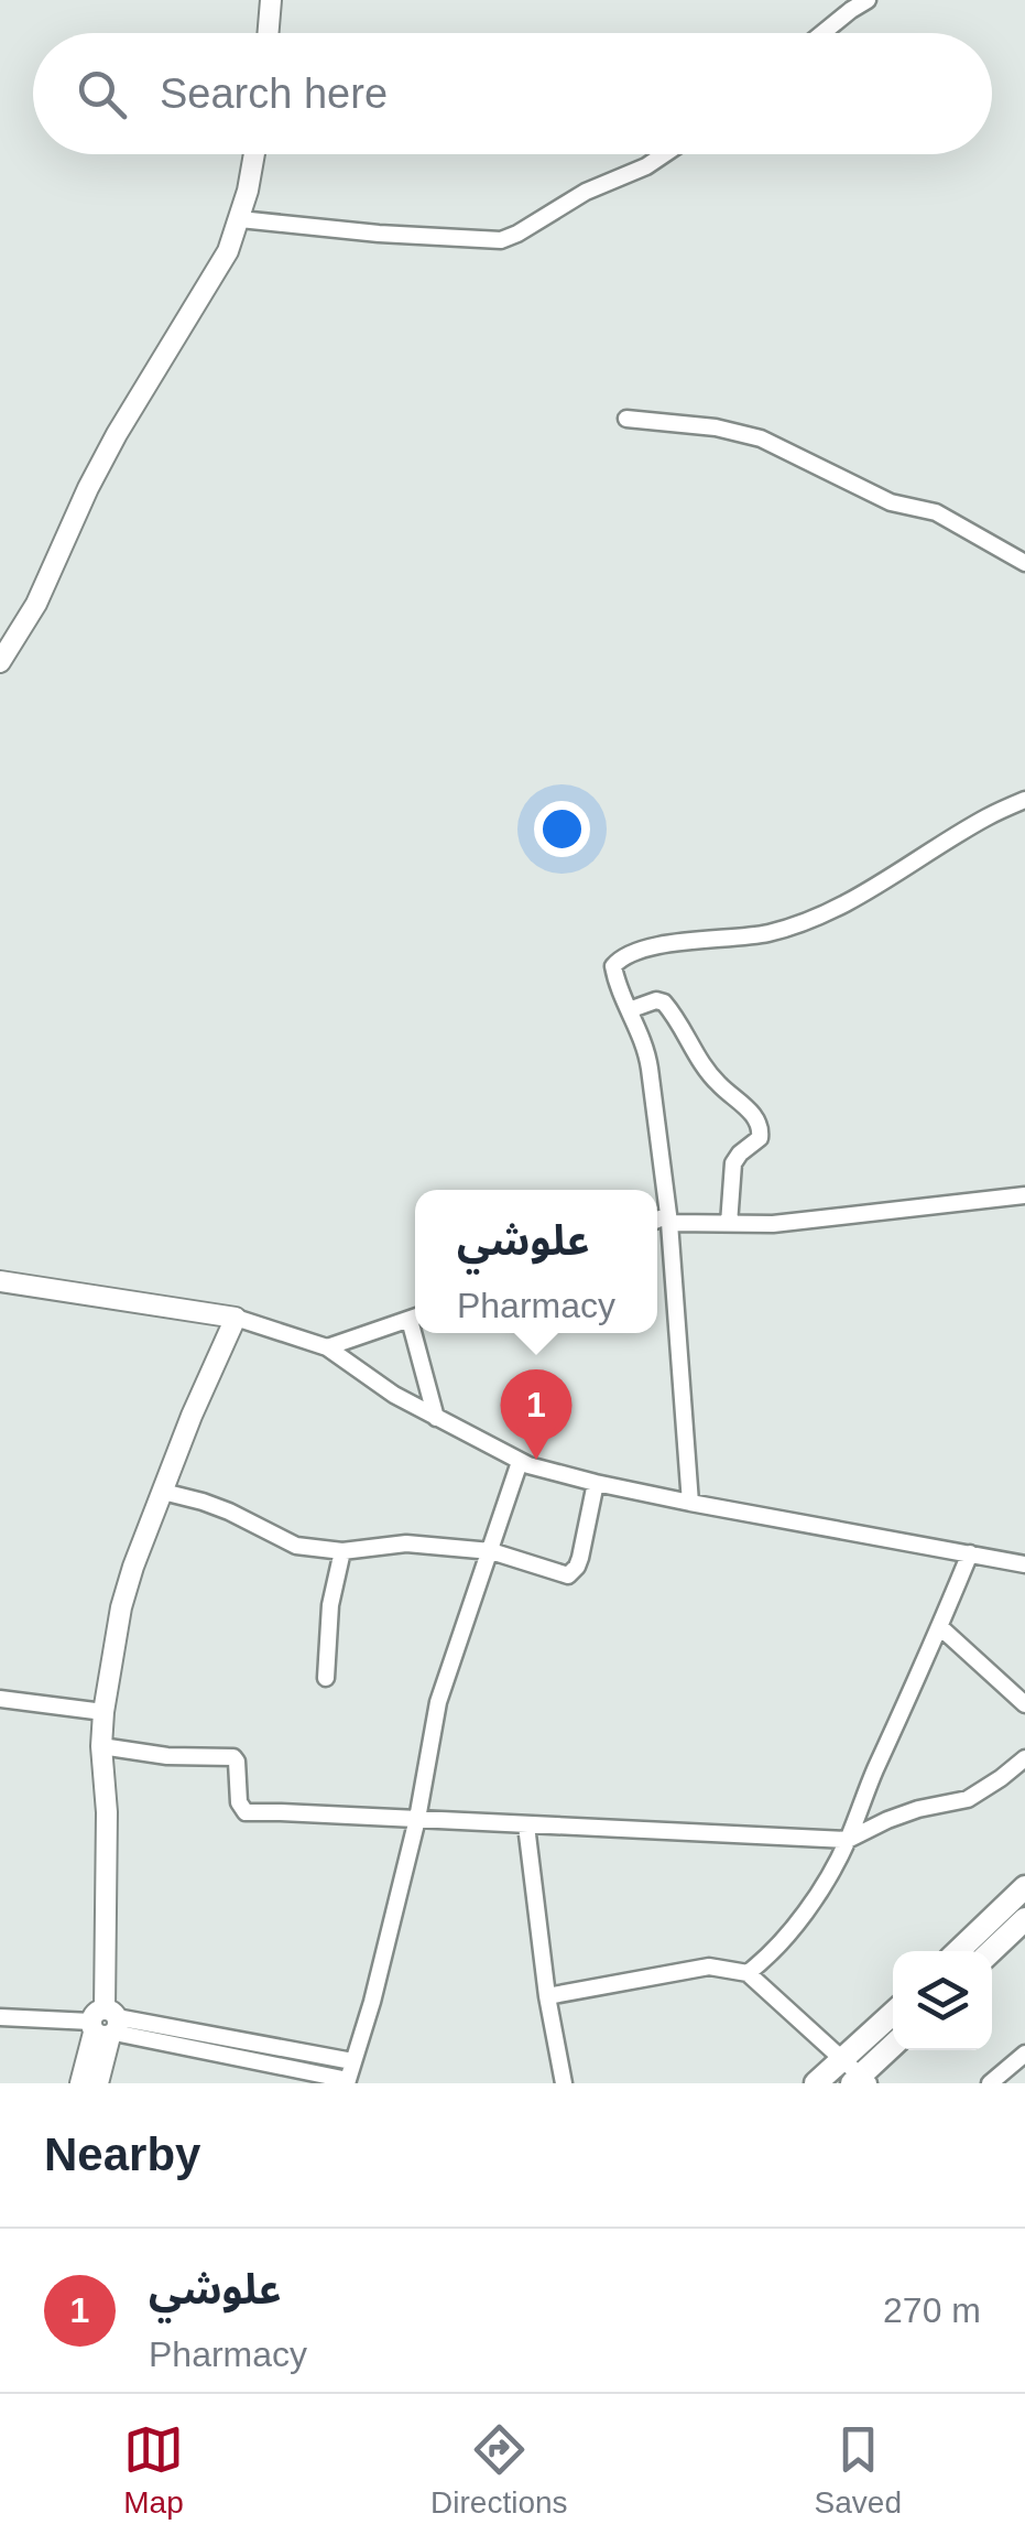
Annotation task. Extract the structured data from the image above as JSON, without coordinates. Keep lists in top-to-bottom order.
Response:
{
  "page": {
    "search": "Search here",
    "popup": ["علوشي", "Pharmacy"],
    "pins": "1",
    "heading": "Nearby",
    "list": [
      {
        "mark": "1",
        "name": "علوشي",
        "note": "Pharmacy",
        "value": "270 m"
      }
    ],
    "nav": ["Map", "Directions", "Saved"]
  }
}
